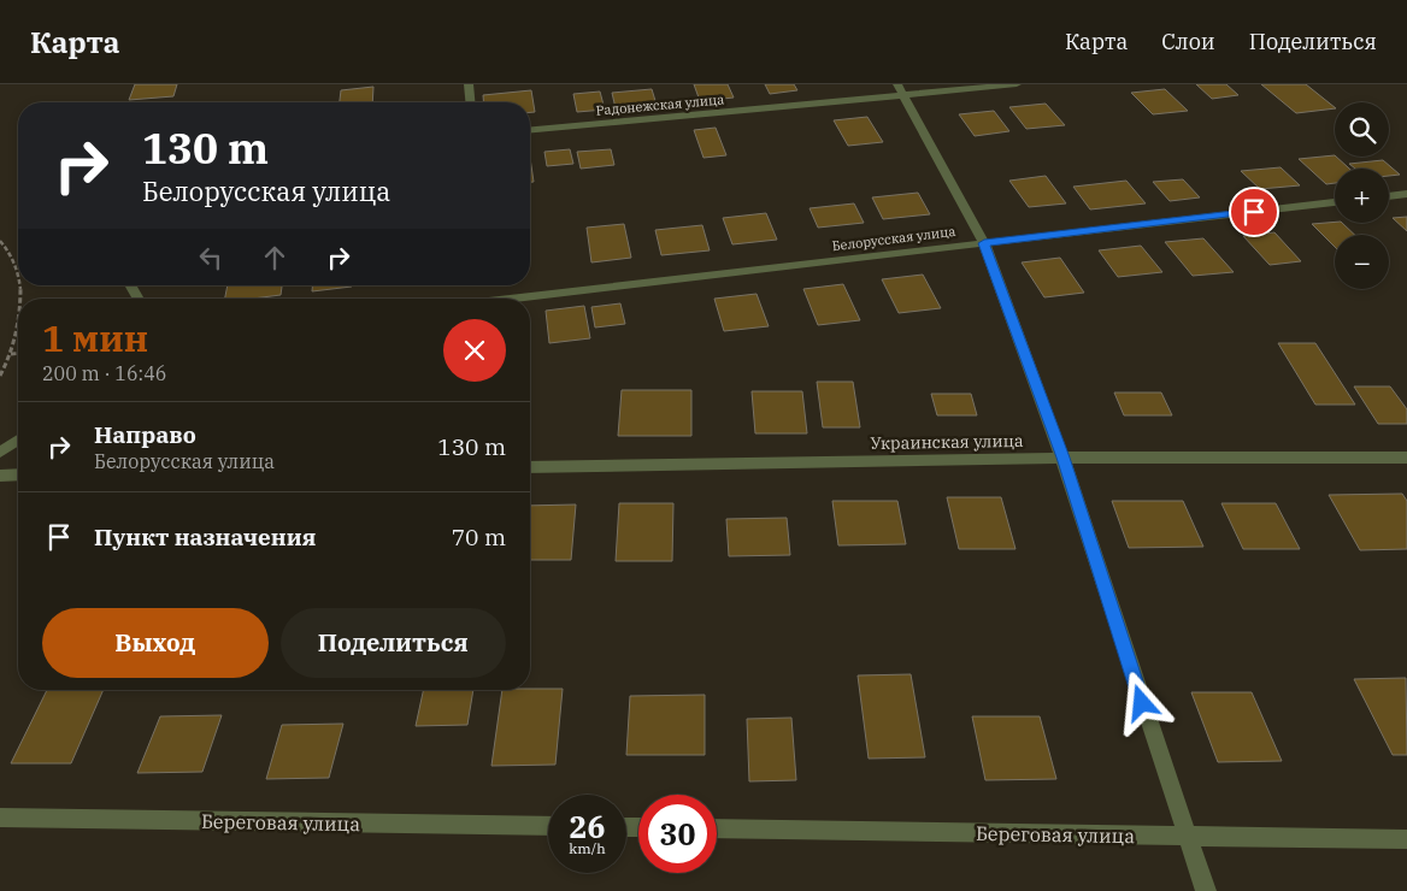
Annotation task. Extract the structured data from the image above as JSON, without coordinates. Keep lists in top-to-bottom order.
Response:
{
  "streets": {
    "street": [
      "Радонежская улица",
      "Белорусская улица",
      "Украинская улица",
      "Береговая улица"
    ]
  },
  "page": {
    "header": "Карта",
    "nav": ["Карта", "Слои", "Поделиться"],
    "map_buttons": ["+", "−"],
    "turn": ["130 m", "Белорусская улица"],
    "heading": ["1 мин", "200 m · 16:46"],
    "list": [
      {
        "name": "Направо",
        "note": "Белорусская улица",
        "value": "130 m"
      },
      {
        "name": "Пункт назначения",
        "value": "70 m"
      }
    ],
    "buttons": ["Выход", "Поделиться"],
    "speed": "26 km/h",
    "limit": "30"
  }
}
